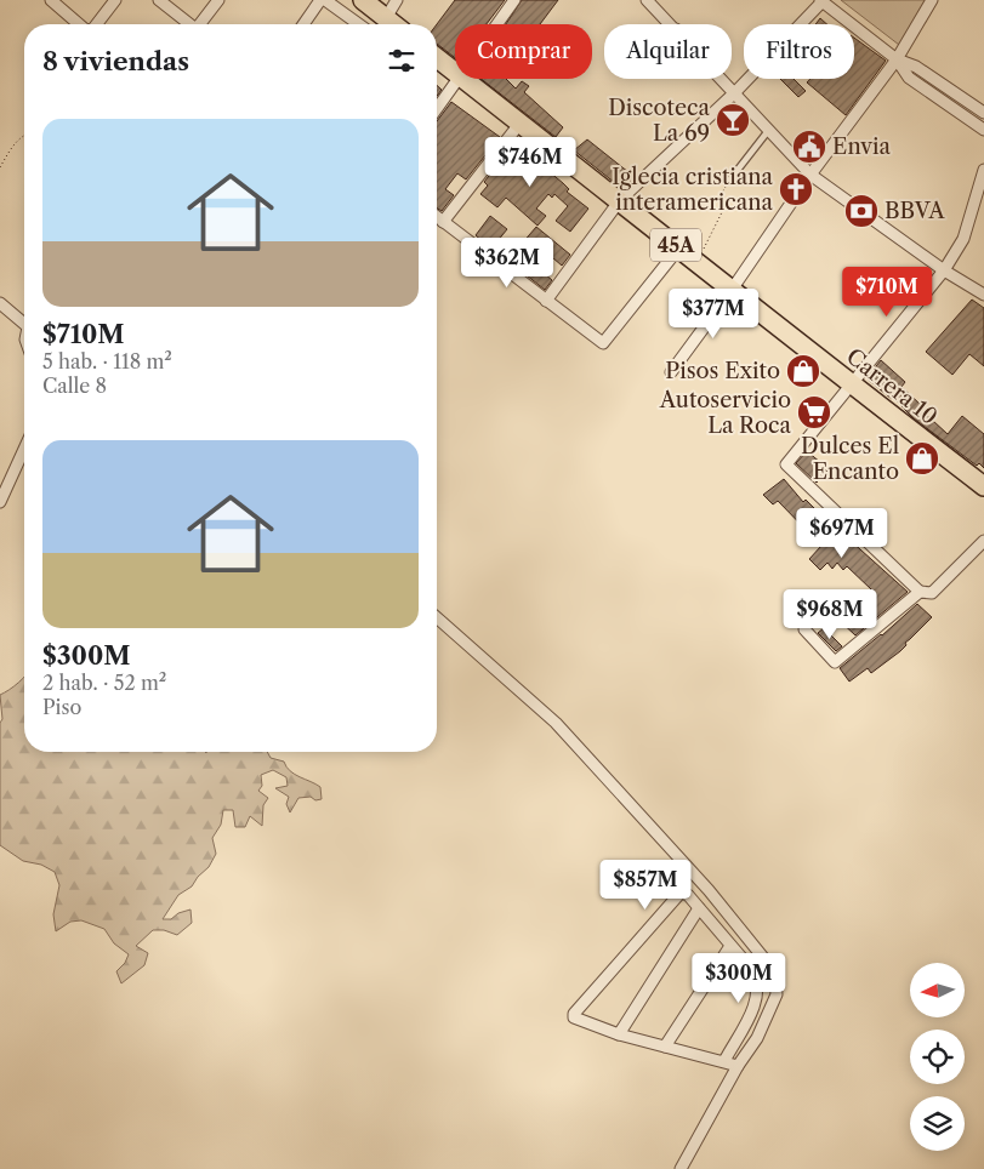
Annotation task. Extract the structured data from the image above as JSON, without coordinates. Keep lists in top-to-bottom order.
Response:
{
  "streets": {
    "highway": ["45A", "Carrera 10"]
  },
  "places": {
    "bar": ["Discoteca La 69"],
    "public building": ["Envia"],
    "church": ["Iglecia cristiana interamericana"],
    "bank": ["BBVA"],
    "shop": ["Pisos Exito", "Dulces El Encanto"],
    "supermarket": ["Autoservicio La Roca"]
  },
  "north": "left",
  "page": {
    "chip": ["Comprar", "Alquilar", "Filtros"],
    "heading": "8 viviendas",
    "list": [
      {
        "name": "$710M",
        "note": "5 hab. · 118 m² · Calle 8"
      },
      {
        "name": "$300M",
        "note": "2 hab. · 52 m² · Piso"
      }
    ],
    "price": [
      "$746M",
      "$362M",
      "$710M",
      "$377M",
      "$697M",
      "$968M",
      "$857M",
      "$300M"
    ]
  }
}
